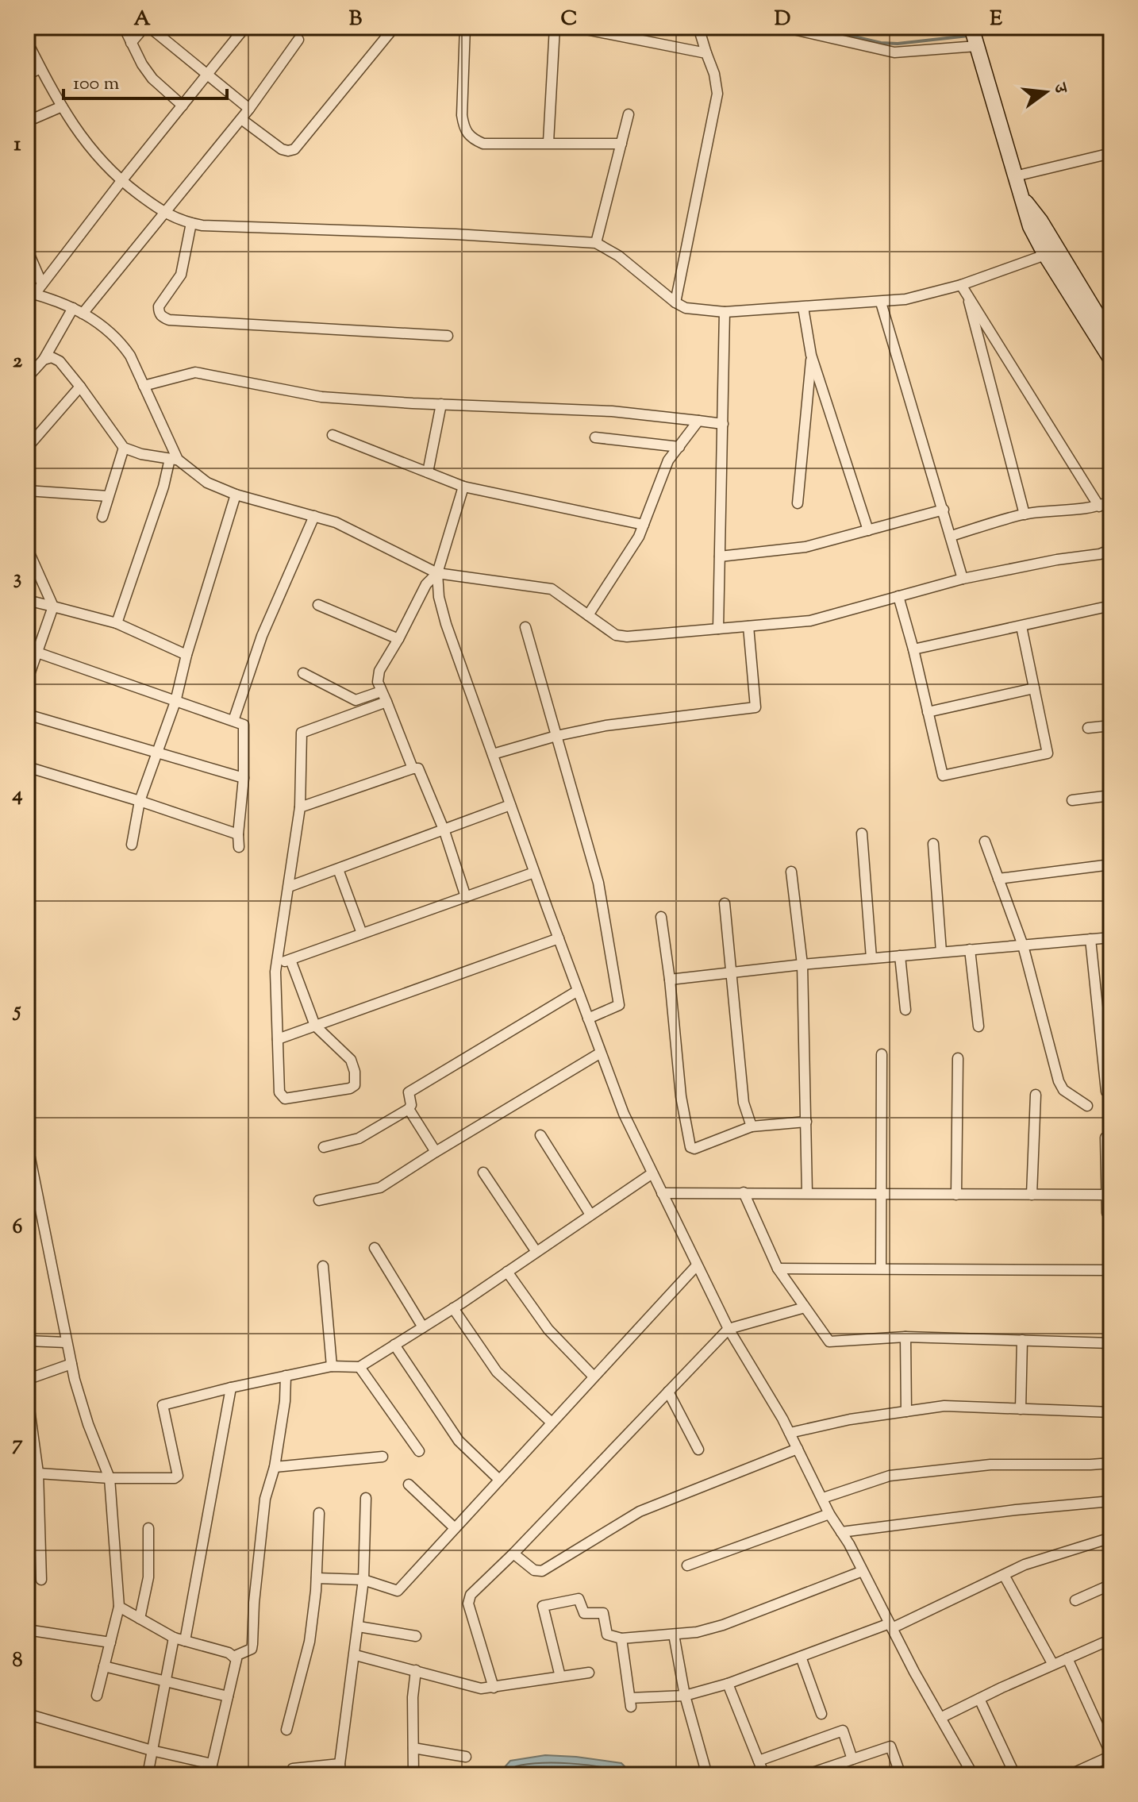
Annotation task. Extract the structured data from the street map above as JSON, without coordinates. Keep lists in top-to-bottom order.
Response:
{
  "scale_bar": "100 m",
  "north": "right",
  "grid": {
    "columns": [
      "A",
      "B",
      "C",
      "D",
      "E"
    ],
    "rows": [
      "1",
      "2",
      "3",
      "4",
      "5",
      "6",
      "7",
      "8"
    ]
  }
}
